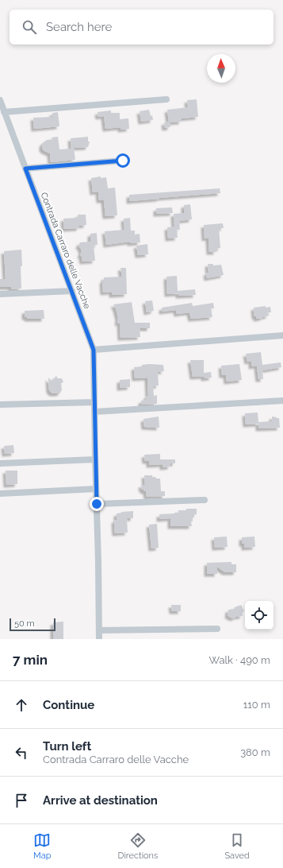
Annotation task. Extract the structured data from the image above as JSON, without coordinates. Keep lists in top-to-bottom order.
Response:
{
  "streets": {
    "street": ["Contrada Carraro delle Vacche"]
  },
  "scale_bar": "50 m",
  "north": "top",
  "page": {
    "search": "Search here",
    "scale": "50 m",
    "heading": ["7 min", "Walk · 490 m"],
    "list": [
      ["Continue", "110 m"],
      ["Turn left", "Contrada Carraro delle Vacche", "380 m"],
      "Arrive at destination"
    ],
    "nav": ["Map", "Directions", "Saved"]
  }
}
